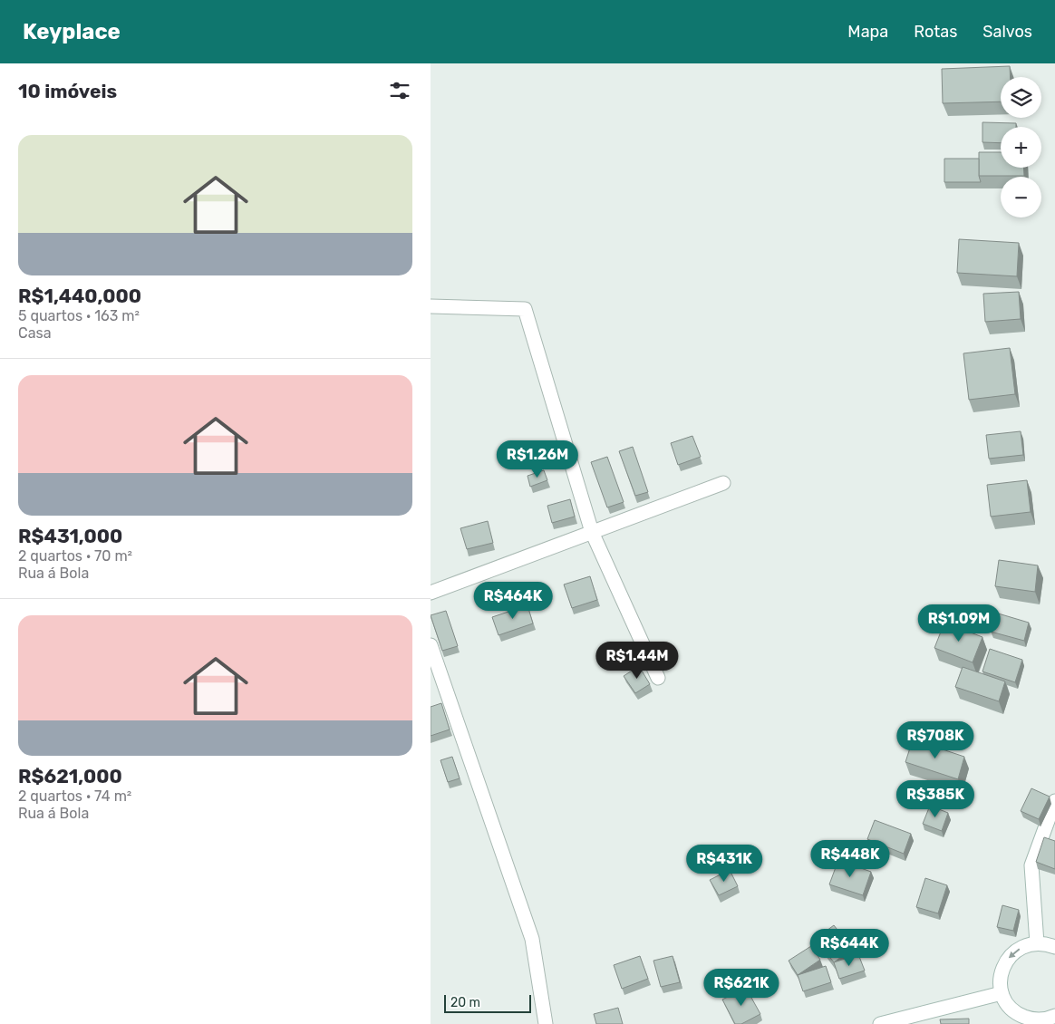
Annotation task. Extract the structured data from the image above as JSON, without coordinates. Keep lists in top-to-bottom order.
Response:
{
  "scale_bar": "20 m",
  "page": {
    "header": "Keyplace",
    "nav": ["Mapa", "Rotas", "Salvos"],
    "heading": "10 imóveis",
    "map_buttons": ["+", "−"],
    "list": [
      {
        "name": "R$1,440,000",
        "note": "5 quartos · 163 m² · Casa"
      },
      {
        "name": "R$431,000",
        "note": "2 quartos · 70 m² · Rua á Bola"
      },
      {
        "name": "R$621,000",
        "note": "2 quartos · 74 m² · Rua á Bola"
      }
    ],
    "price": [
      "R$1.26M",
      "R$464K",
      "R$1.09M",
      "R$1.44M",
      "R$708K",
      "R$385K",
      "R$448K",
      "R$431K",
      "R$644K",
      "R$621K"
    ],
    "scale": "20 m"
  }
}
